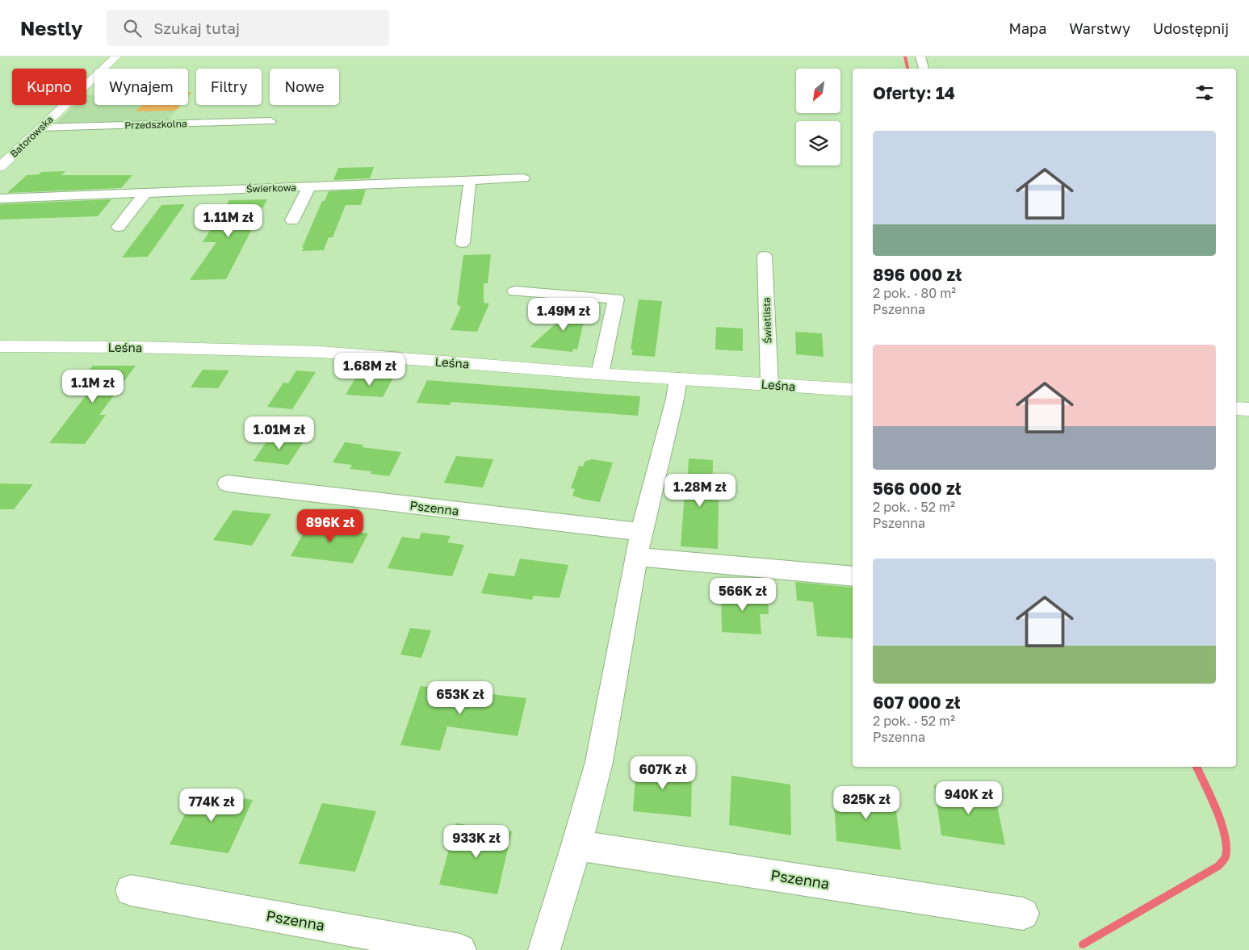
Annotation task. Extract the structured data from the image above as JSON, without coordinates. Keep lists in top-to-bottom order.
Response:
{
  "streets": {
    "street": [
      "Przedszkolna",
      "Batorowska",
      "Świerkowa",
      "Świetlista",
      "Leśna",
      "Pszenna"
    ]
  },
  "crossings": [
    ["Przedszkolna", "Batorowska"],
    ["Świetlista", "Leśna"]
  ],
  "north": "bottom left",
  "page": {
    "header": "Nestly",
    "search": "Szukaj tutaj",
    "nav": ["Mapa", "Warstwy", "Udostępnij"],
    "chip": [
      "Kupno",
      "Wynajem",
      "Filtry",
      "Nowe"
    ],
    "heading": "Oferty: 14",
    "list": [
      {
        "name": "896 000 zł",
        "note": "2 pok. · 80 m² · Pszenna"
      },
      {
        "name": "566 000 zł",
        "note": "2 pok. · 52 m² · Pszenna"
      },
      {
        "name": "607 000 zł",
        "note": "2 pok. · 52 m² · Pszenna"
      }
    ],
    "price": [
      "1.11M zł",
      "1.49M zł",
      "1.68M zł",
      "1.1M zł",
      "1.01M zł",
      "1.28M zł",
      "896K zł",
      "566K zł",
      "653K zł",
      "607K zł",
      "940K zł",
      "825K zł",
      "774K zł",
      "933K zł"
    ]
  }
}
